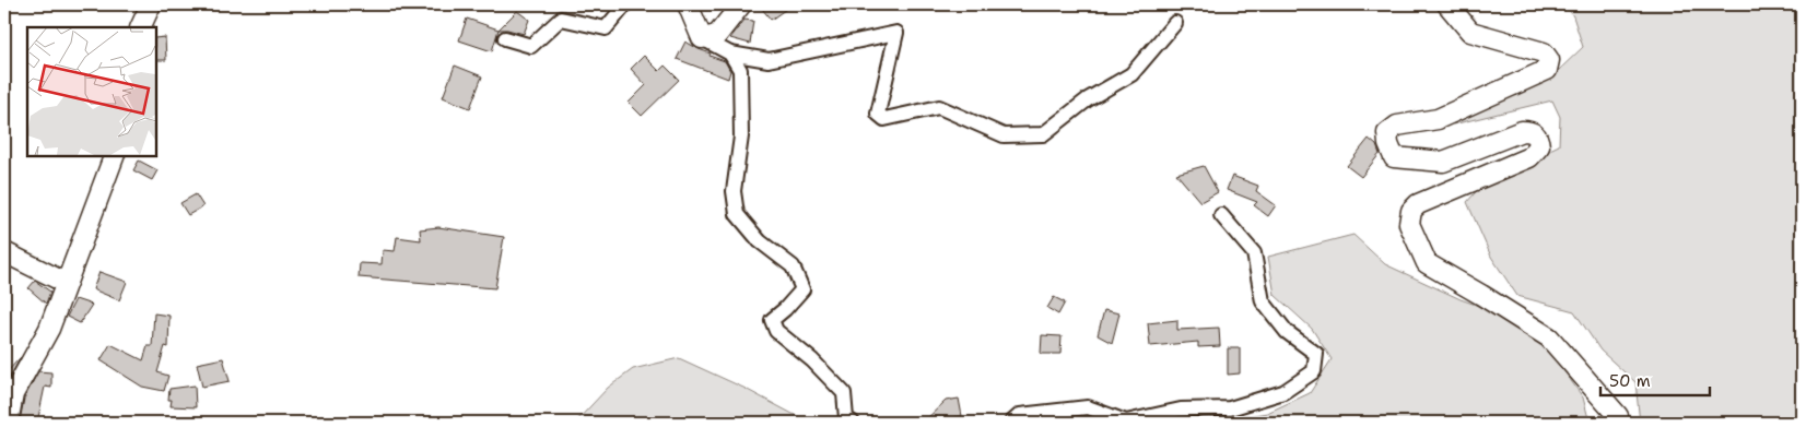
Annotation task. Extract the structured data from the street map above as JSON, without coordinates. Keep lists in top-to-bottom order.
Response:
{
  "scale_bar": "50 m"
}
